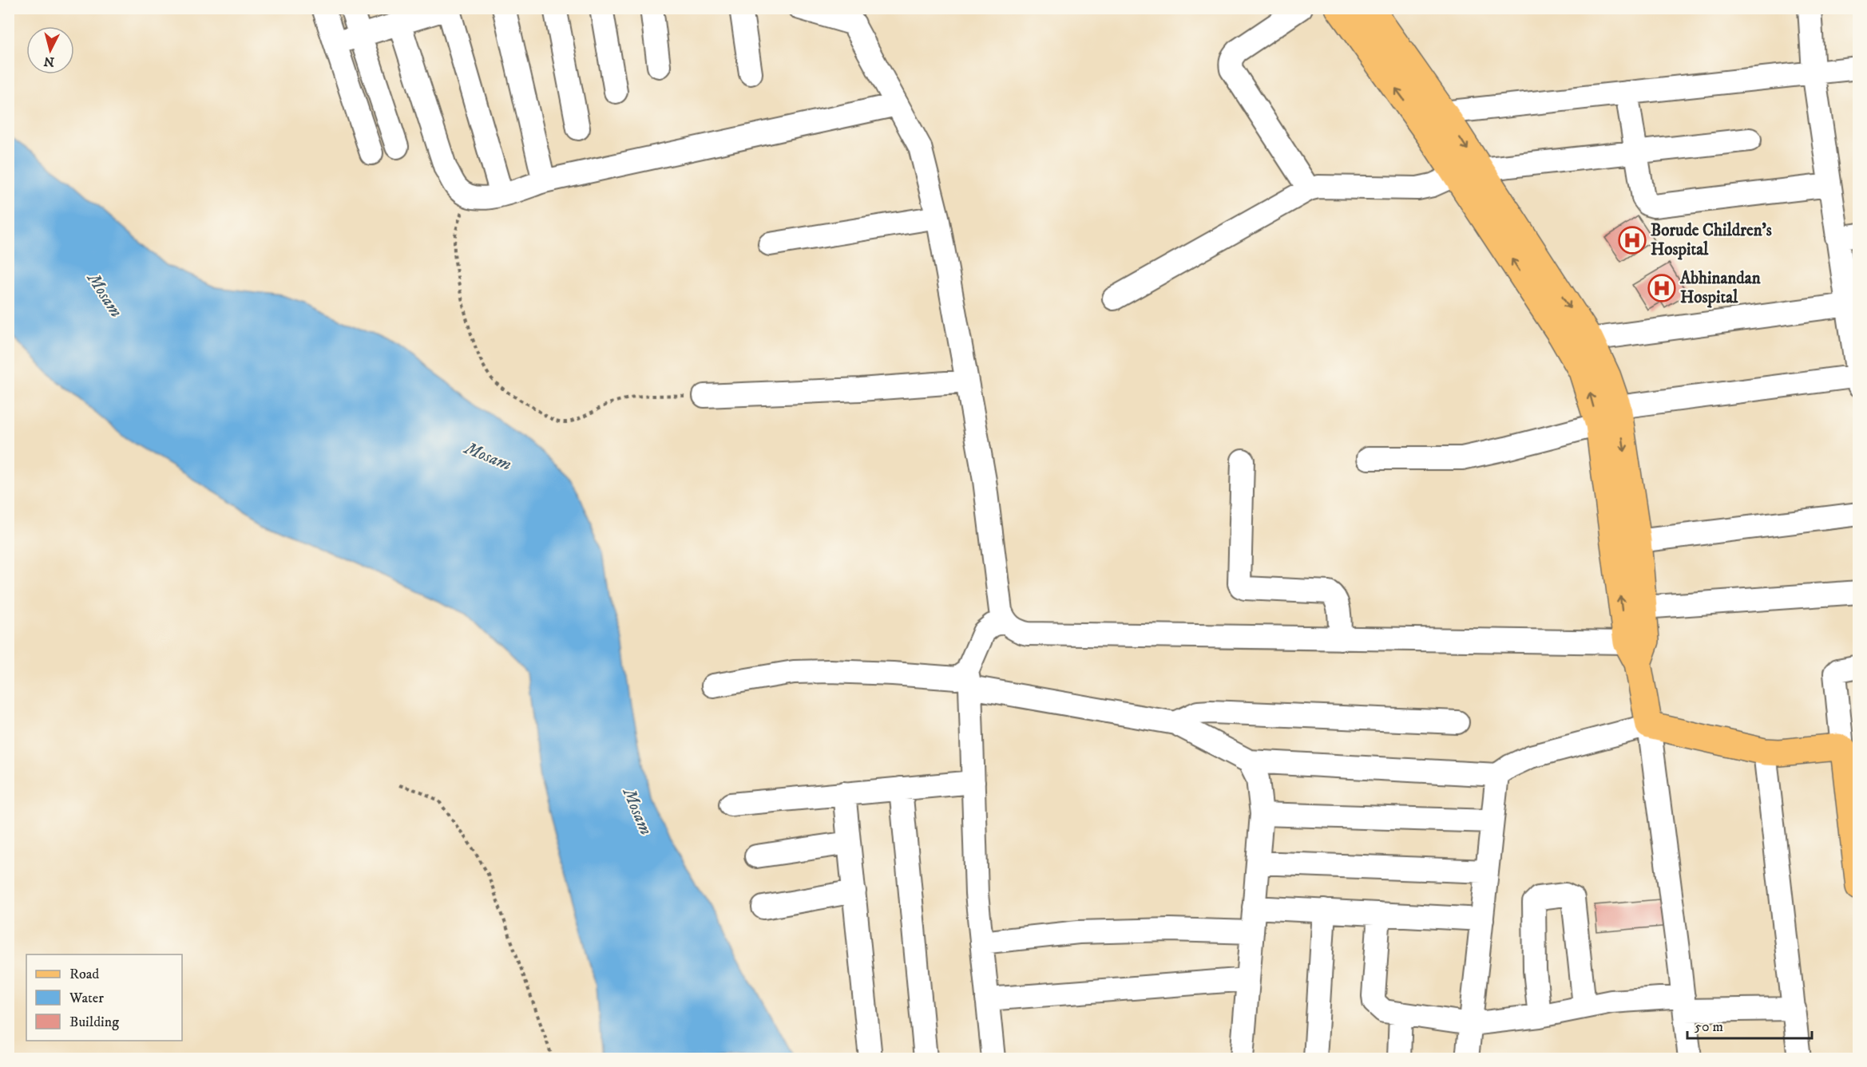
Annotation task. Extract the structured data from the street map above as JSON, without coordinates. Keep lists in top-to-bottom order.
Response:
{
  "water": ["Mosam"],
  "places": {
    "hospital": ["Borude Children's Hospital", "Abhinandan Hospital"]
  },
  "legend": ["Road", "Water", "Building"],
  "scale_bar": "50 m",
  "north": "bottom"
}
